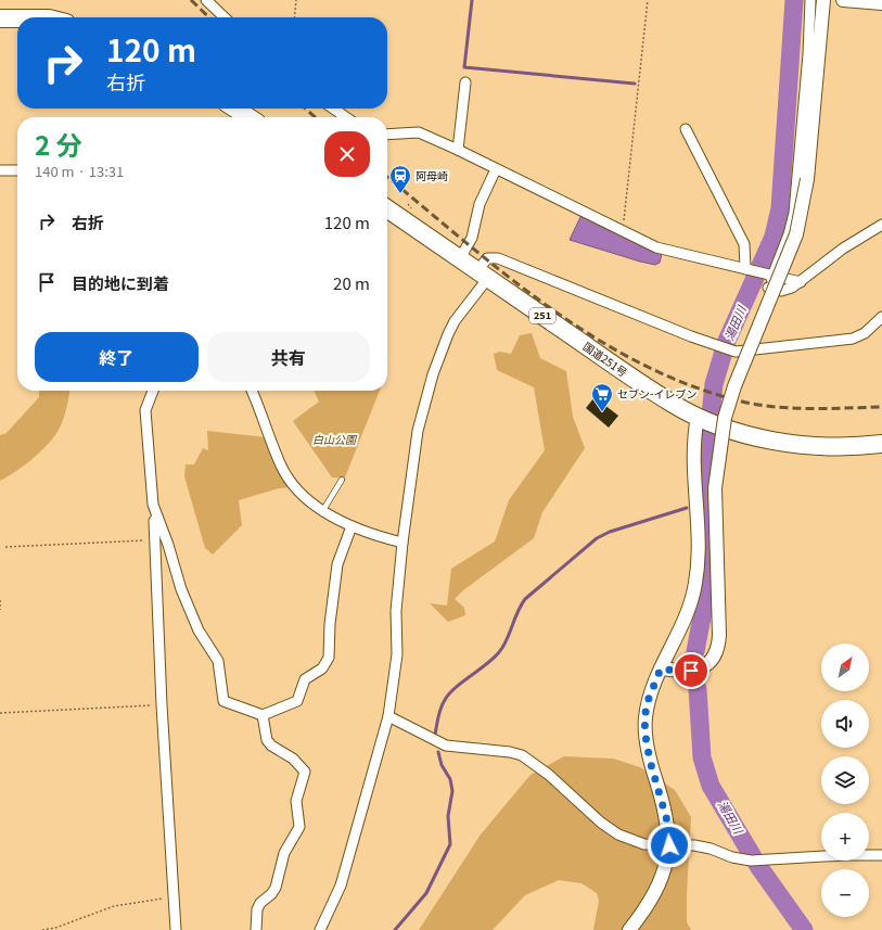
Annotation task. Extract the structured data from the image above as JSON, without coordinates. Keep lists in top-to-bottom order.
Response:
{
  "streets": {
    "highway": ["251", "国道251号"]
  },
  "water": ["湯田川"],
  "parks": ["白山公園"],
  "places": {
    "station": ["阿母崎"],
    "supermarket": ["セブン-イレブン"]
  },
  "north": "top right",
  "page": {
    "turn": ["120 m", "右折"],
    "heading": ["2 分", "140 m · 13:31"],
    "list": [
      {
        "name": "右折",
        "value": "120 m"
      },
      {
        "name": "目的地に到着",
        "value": "20 m"
      }
    ],
    "buttons": ["終了", "共有"],
    "map_buttons": ["+", "−"]
  }
}
